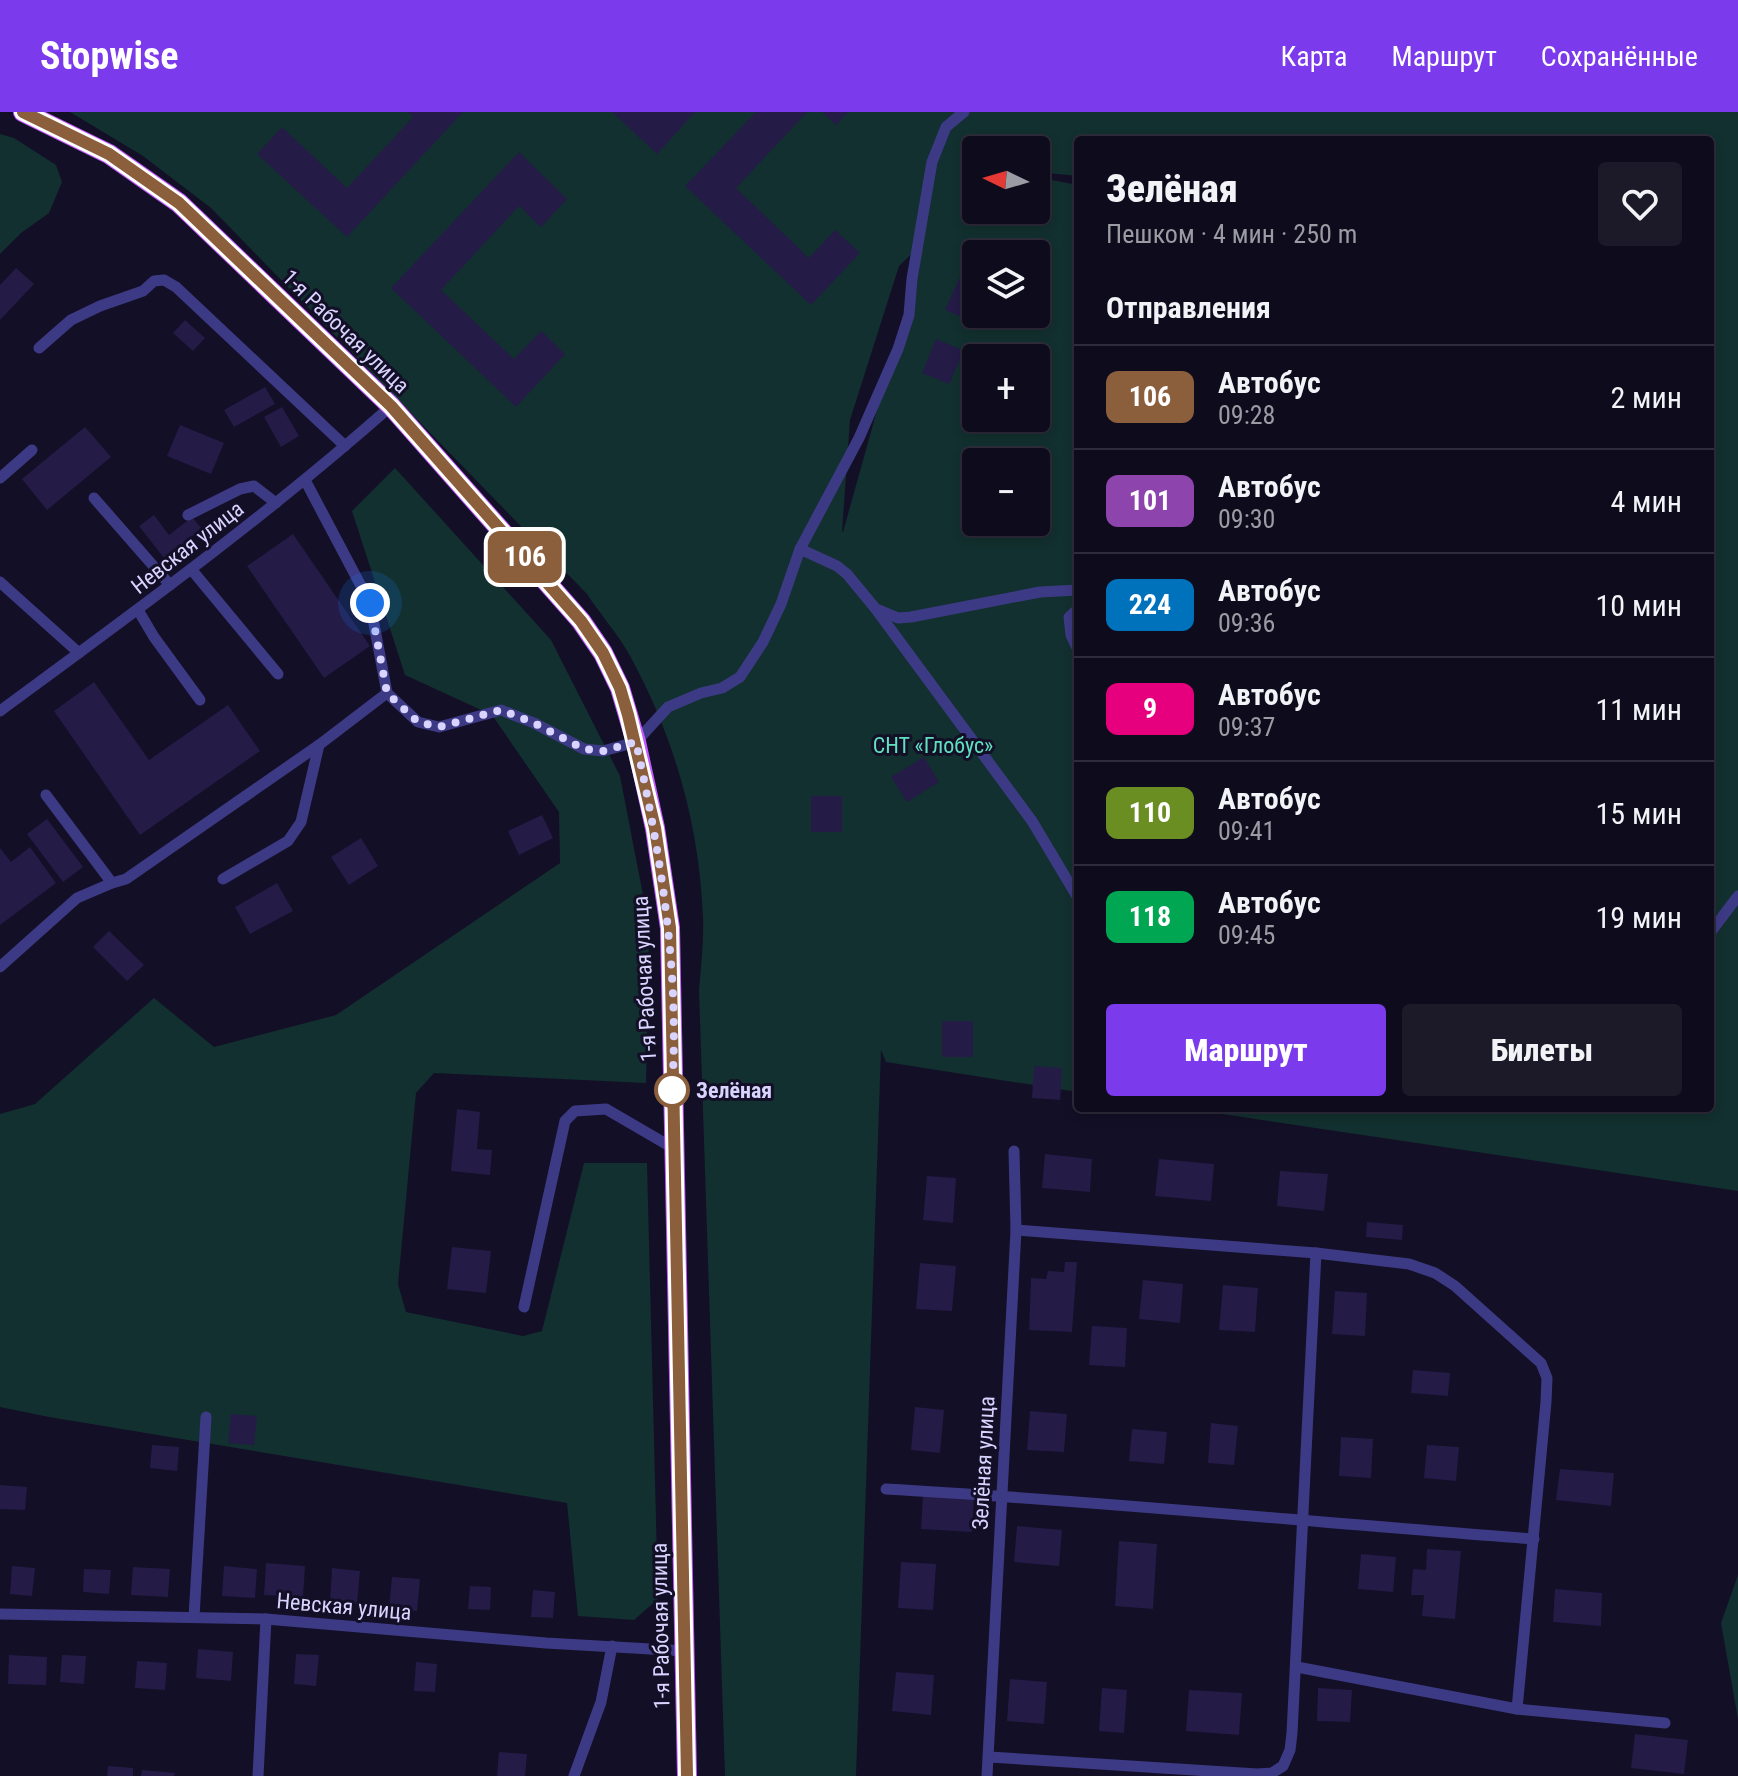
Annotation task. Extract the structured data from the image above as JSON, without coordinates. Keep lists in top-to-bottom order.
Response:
{
  "streets": {
    "main road": ["1-я Рабочая улица"],
    "lane": ["Невская улица", "Зелёная улица"]
  },
  "crossings": [
    ["1-я Рабочая улица", "Невская улица"]
  ],
  "parks": ["СНТ «Глобус»"],
  "places": ["Зелёная"],
  "lines": ["bus line 106"],
  "north": "left",
  "page": {
    "header": "Stopwise",
    "nav": ["Карта", "Маршрут", "Сохранённые"],
    "on_map": "106",
    "map_buttons": ["+", "−"],
    "heading": [
      ["Зелёная", "Пешком · 4 мин · 250 m"],
      "Отправления"
    ],
    "list": [
      {
        "mark": "106",
        "name": "Автобус",
        "note": "09:28",
        "value": "2 мин"
      },
      {
        "mark": "101",
        "name": "Автобус",
        "note": "09:30",
        "value": "4 мин"
      },
      {
        "mark": "224",
        "name": "Автобус",
        "note": "09:36",
        "value": "10 мин"
      },
      {
        "mark": "9",
        "name": "Автобус",
        "note": "09:37",
        "value": "11 мин"
      },
      {
        "mark": "110",
        "name": "Автобус",
        "note": "09:41",
        "value": "15 мин"
      },
      {
        "mark": "118",
        "name": "Автобус",
        "note": "09:45",
        "value": "19 мин"
      }
    ],
    "buttons": ["Маршрут", "Билеты"]
  }
}
